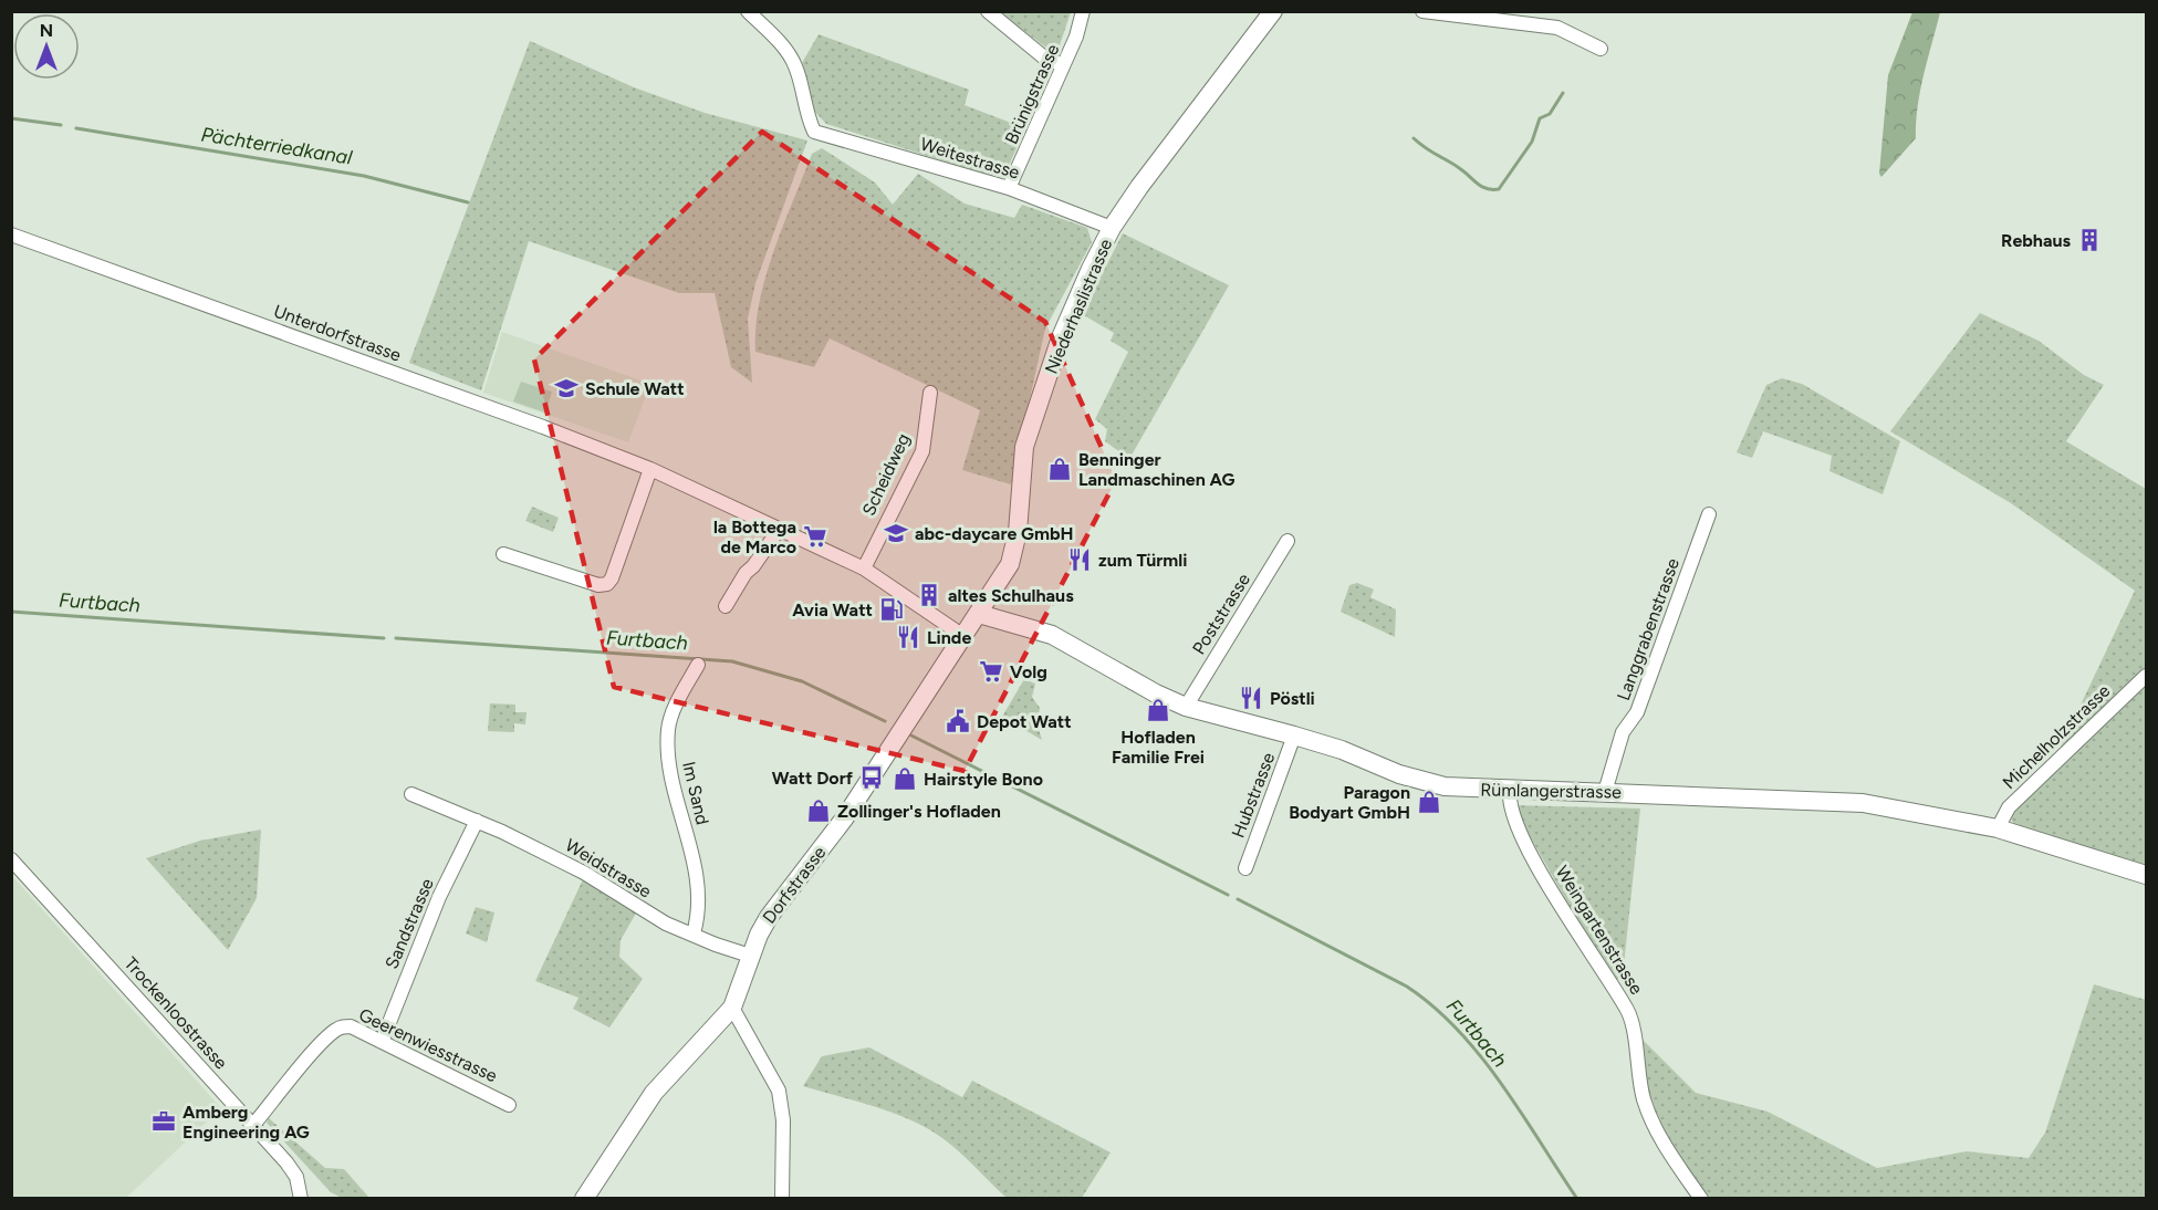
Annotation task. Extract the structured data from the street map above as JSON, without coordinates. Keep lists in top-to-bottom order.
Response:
{
  "streets": {
    "street": [
      "Brünigstrasse",
      "Weitestrasse",
      "Niederhaslistrasse",
      "Unterdorfstrasse",
      "Scheidweg",
      "Poststrasse",
      "Langgrabenstrasse",
      "Michelholzstrasse",
      "Rümlangerstrasse",
      "Im Sand",
      "Hubstrasse",
      "Weidstrasse",
      "Dorfstrasse",
      "Sandstrasse",
      "Weingartenstrasse",
      "Trockenloostrasse",
      "Geerenwiesstrasse"
    ]
  },
  "crossings": [
    ["Brünigstrasse", "Weitestrasse"],
    ["Weitestrasse", "Niederhaslistrasse"],
    ["Niederhaslistrasse", "Unterdorfstrasse"],
    ["Niederhaslistrasse", "Rümlangerstrasse"],
    ["Niederhaslistrasse", "Dorfstrasse"],
    ["Unterdorfstrasse", "Scheidweg"],
    ["Unterdorfstrasse", "Dorfstrasse"],
    ["Poststrasse", "Rümlangerstrasse"],
    ["Langgrabenstrasse", "Rümlangerstrasse"],
    ["Michelholzstrasse", "Rümlangerstrasse"],
    ["Rümlangerstrasse", "Hubstrasse"],
    ["Rümlangerstrasse", "Weingartenstrasse"],
    ["Im Sand", "Weidstrasse"],
    ["Weidstrasse", "Dorfstrasse"],
    ["Weidstrasse", "Sandstrasse"],
    ["Sandstrasse", "Geerenwiesstrasse"],
    ["Trockenloostrasse", "Geerenwiesstrasse"]
  ],
  "water": ["Pächterriedkanal", "Furtbach"],
  "places": {
    "building": ["Rebhaus", "altes Schulhaus"],
    "school or university": ["Schule Watt", "abc-daycare GmbH"],
    "shop": [
      "Benninger Landmaschinen AG",
      "Hofladen Familie Frei",
      "Hairstyle Bono",
      "Paragon Bodyart GmbH",
      "Zollinger's Hofladen"
    ],
    "supermarket": ["la Bottega de Marco", "Volg"],
    "restaurant": ["zum Türmli", "Linde", "Pöstli"],
    "fuel station": ["Avia Watt"],
    "public building": ["Depot Watt"],
    "bus stop": ["Watt Dorf"],
    "office": ["Amberg Engineering AG"]
  },
  "north": "top"
}
